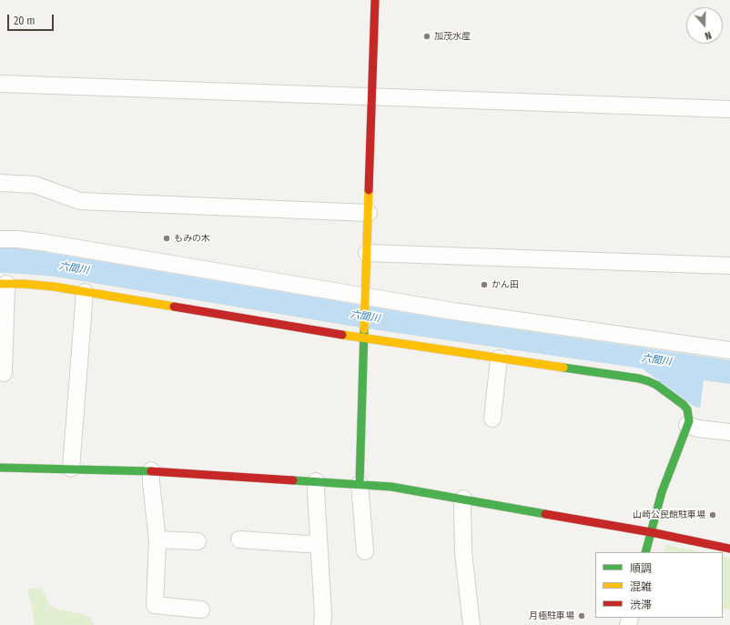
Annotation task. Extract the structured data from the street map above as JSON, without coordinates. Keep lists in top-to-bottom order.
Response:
{
  "water": ["六間川"],
  "places": [
    "加茂水産",
    "もみの木",
    "かん田",
    "山崎公民館駐車場",
    "月極駐車場"
  ],
  "legend": ["順調", "混雑", "渋滞"],
  "scale_bar": "20 m",
  "north": "bottom"
}
